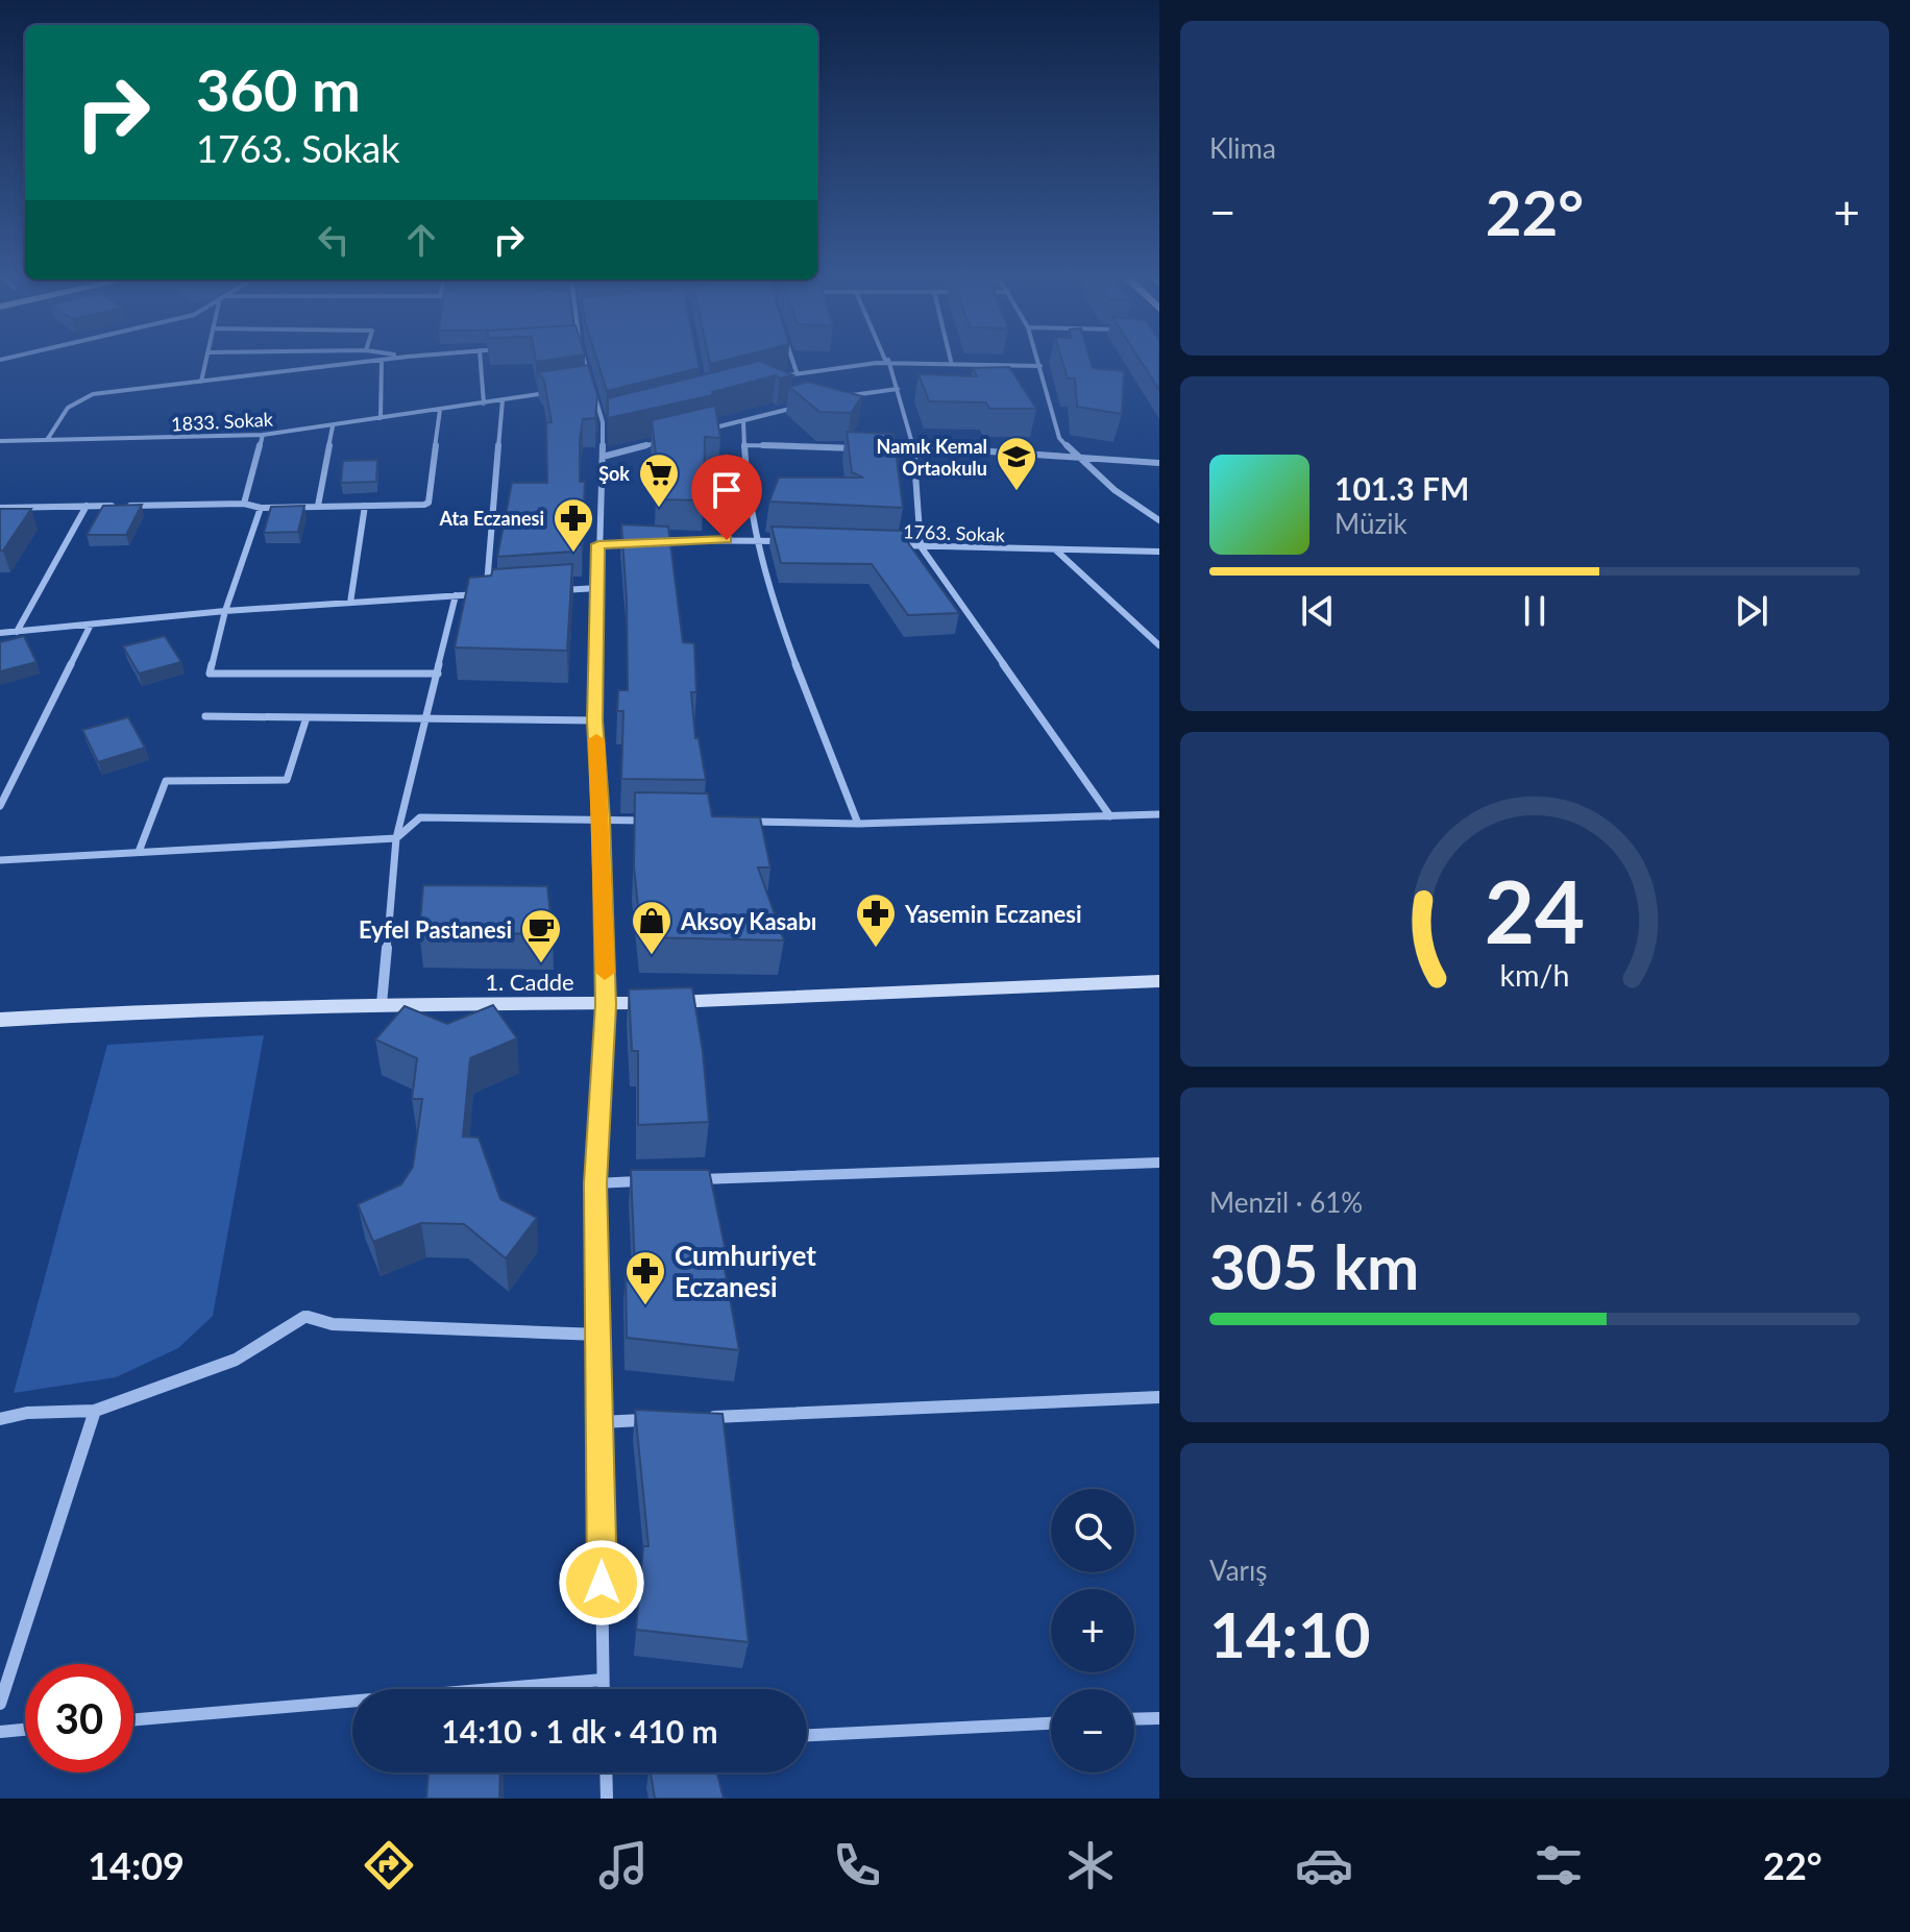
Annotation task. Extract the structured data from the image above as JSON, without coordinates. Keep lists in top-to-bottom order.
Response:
{
  "streets": {
    "street": ["1833. Sokak", "1763. Sokak", "1. Cadde"]
  },
  "places": {
    "school or university": ["Namık Kemal Ortaokulu"],
    "supermarket": ["Şok"],
    "pharmacy": ["Ata Eczanesi", "Yasemin Eczanesi", "Cumhuriyet Eczanesi"],
    "shop": ["Aksoy Kasabı"],
    "cafe": ["Eyfel Pastanesi"]
  },
  "page": {
    "tile": [
      "Klima",
      ["Menzil · 61%", "305 km"],
      ["Varış", "14:10"]
    ],
    "turn": ["360 m", "1763. Sokak"],
    "heat": ["−", "22°", "+"],
    "song": ["101.3 FM", "Müzik"],
    "map_buttons": ["+", "−"],
    "limit": "30",
    "trip": "14:10 · 1 dk · 410 m",
    "tabs": ["14:09", "22°"],
    "gauge": ["24", "km/h"]
  }
}
